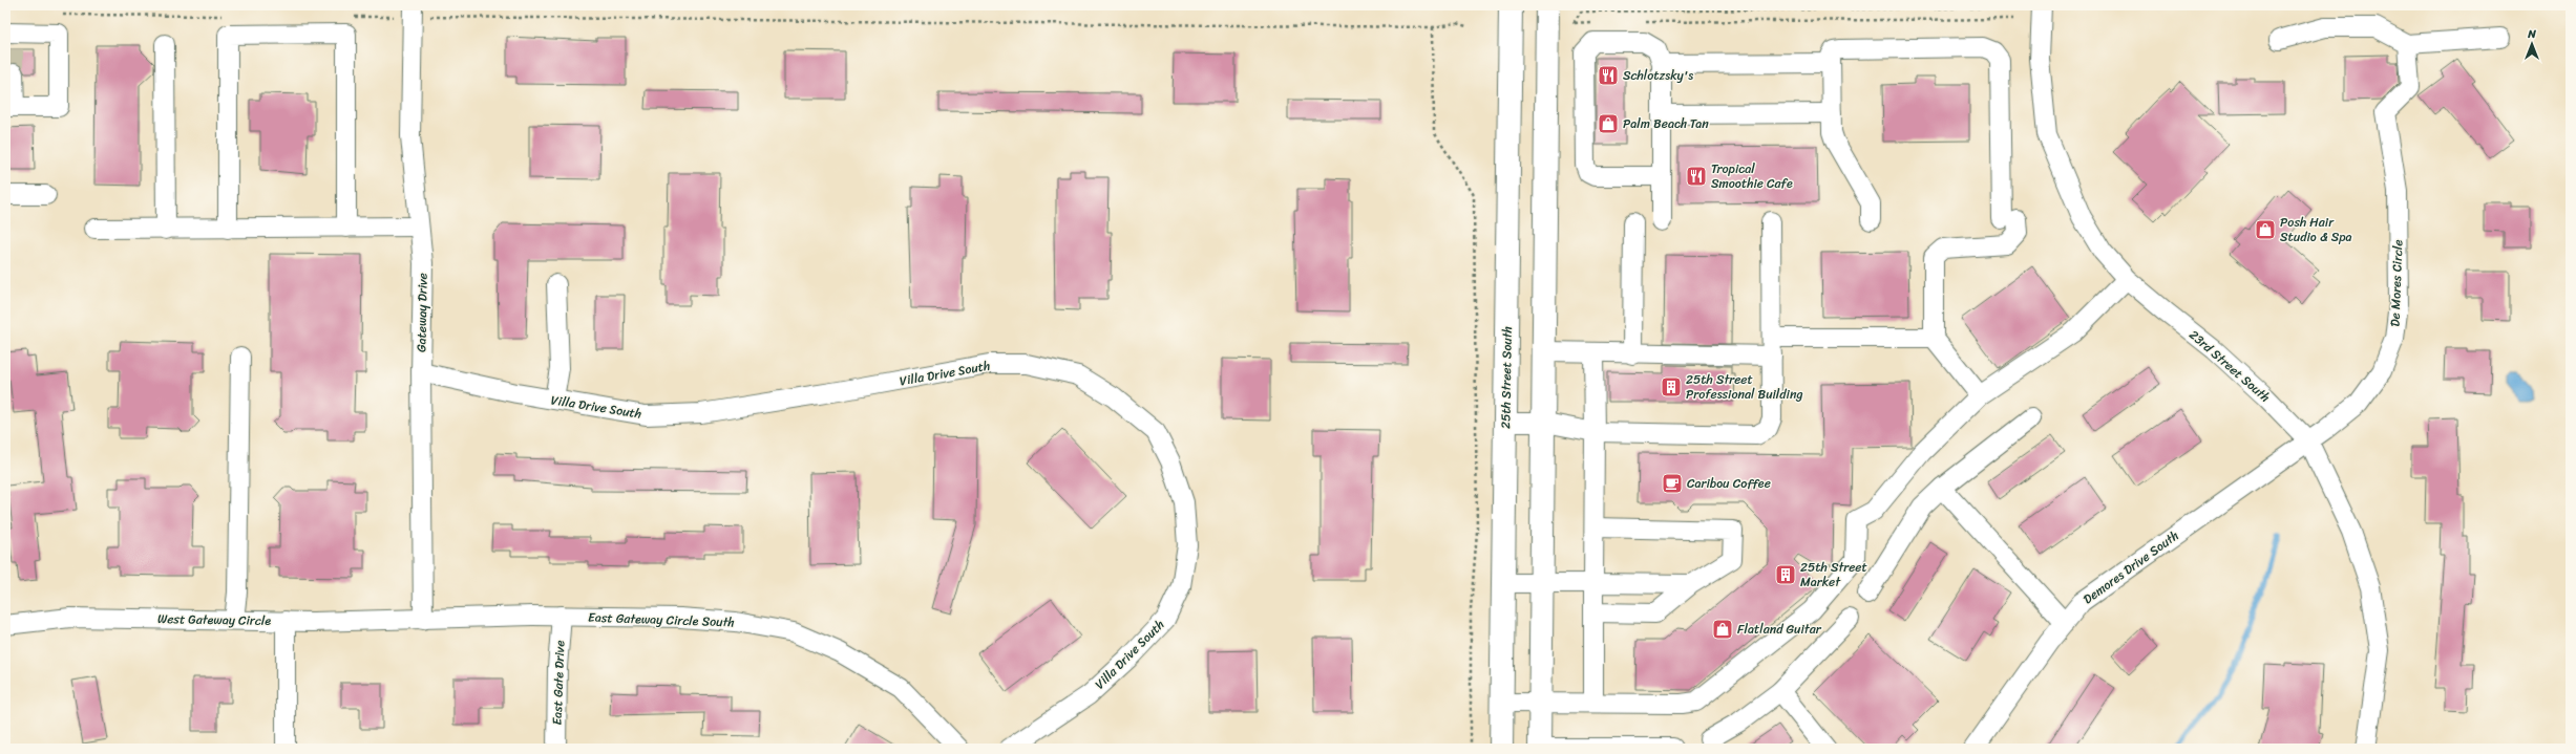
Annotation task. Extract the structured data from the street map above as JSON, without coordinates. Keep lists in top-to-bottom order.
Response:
{
  "streets": {
    "main road": ["25th Street South"],
    "street": [
      "De Mores Circle",
      "Gateway Drive",
      "23rd Street South",
      "Villa Drive South",
      "Demores Drive South",
      "West Gateway Circle",
      "East Gateway Circle South",
      "East Gate Drive"
    ]
  },
  "crossings": [
    ["De Mores Circle", "23rd Street South"],
    ["De Mores Circle", "Demores Drive South"],
    ["Gateway Drive", "Villa Drive South"],
    ["Gateway Drive", "West Gateway Circle"],
    ["Gateway Drive", "East Gateway Circle South"],
    ["23rd Street South", "Demores Drive South"],
    ["West Gateway Circle", "East Gateway Circle South"],
    ["East Gateway Circle South", "East Gate Drive"]
  ],
  "places": {
    "restaurant": ["Schlotzsky's", "Tropical Smoothie Cafe"],
    "shop": ["Palm Beach Tan", "Posh Hair Studio & Spa", "Flatland Guitar"],
    "building": ["25th Street Professional Building", "25th Street Market"],
    "cafe": ["Caribou Coffee"]
  },
  "north": "top"
}
